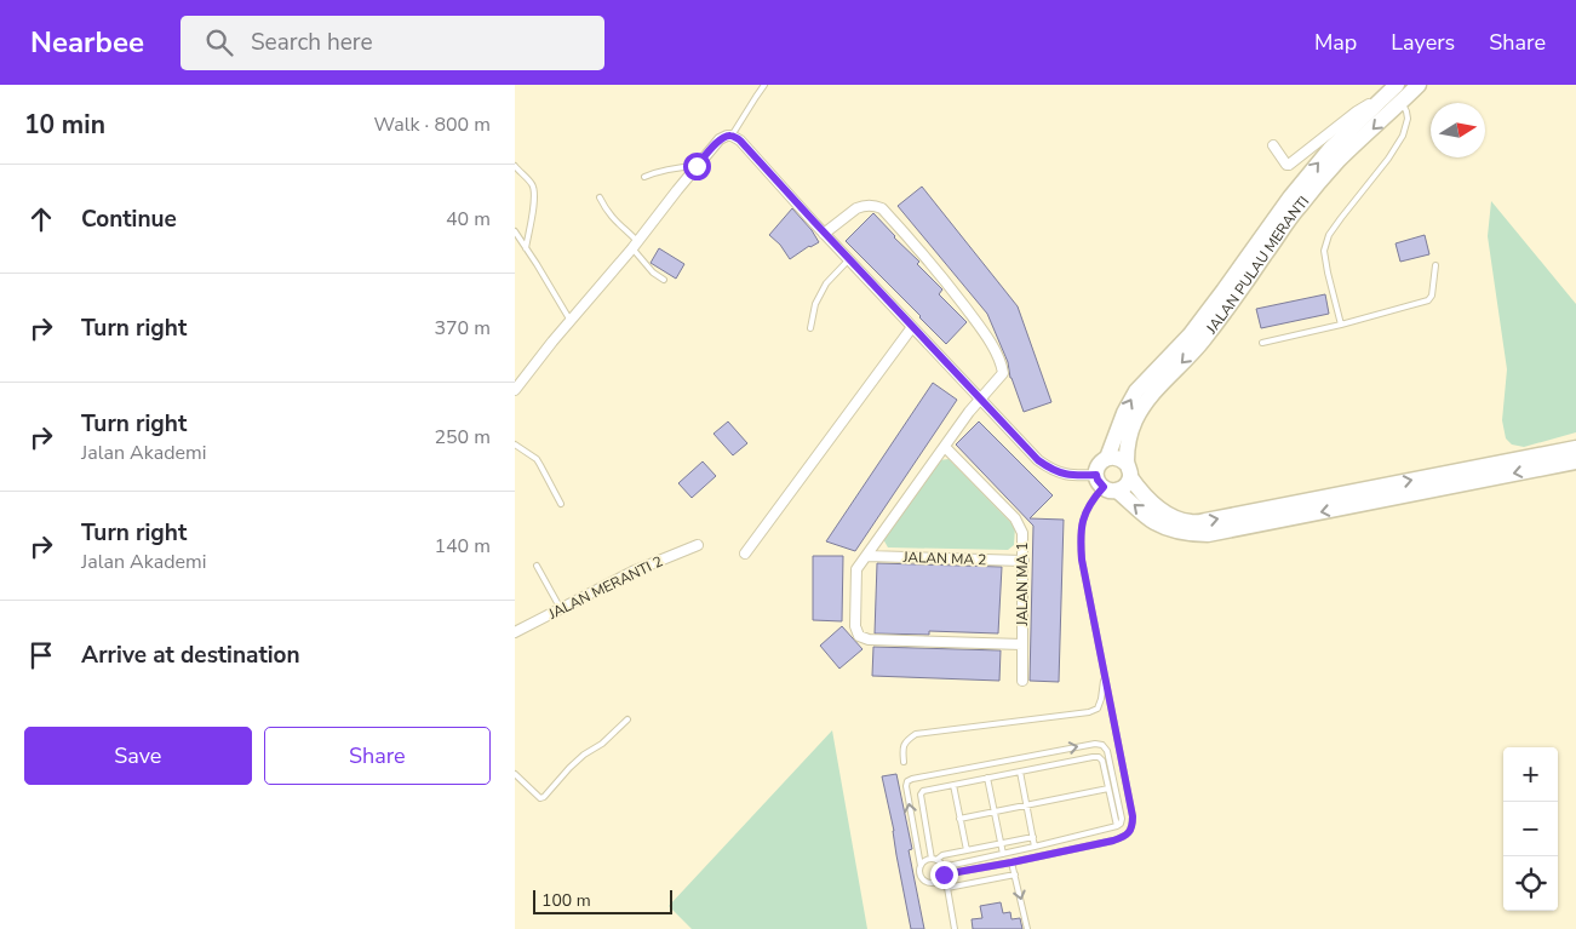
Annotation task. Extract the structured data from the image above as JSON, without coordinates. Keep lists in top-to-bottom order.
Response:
{
  "streets": {
    "main road": ["JALAN PULAU MERANTI"],
    "street": ["JALAN MA 2", "JALAN MA 1", "JALAN MERANTI 2"]
  },
  "crossings": [
    ["JALAN MA 2", "JALAN MA 1"]
  ],
  "scale_bar": "100 m",
  "north": "right",
  "page": {
    "header": "Nearbee",
    "search": "Search here",
    "nav": ["Map", "Layers", "Share"],
    "heading": ["10 min", "Walk · 800 m"],
    "list": [
      ["Continue", "40 m"],
      ["Turn right", "370 m"],
      ["Turn right", "Jalan Akademi", "250 m"],
      ["Turn right", "Jalan Akademi", "140 m"],
      "Arrive at destination"
    ],
    "buttons": ["Save", "Share"],
    "map_buttons": ["+", "−"],
    "scale": "100 m"
  }
}
